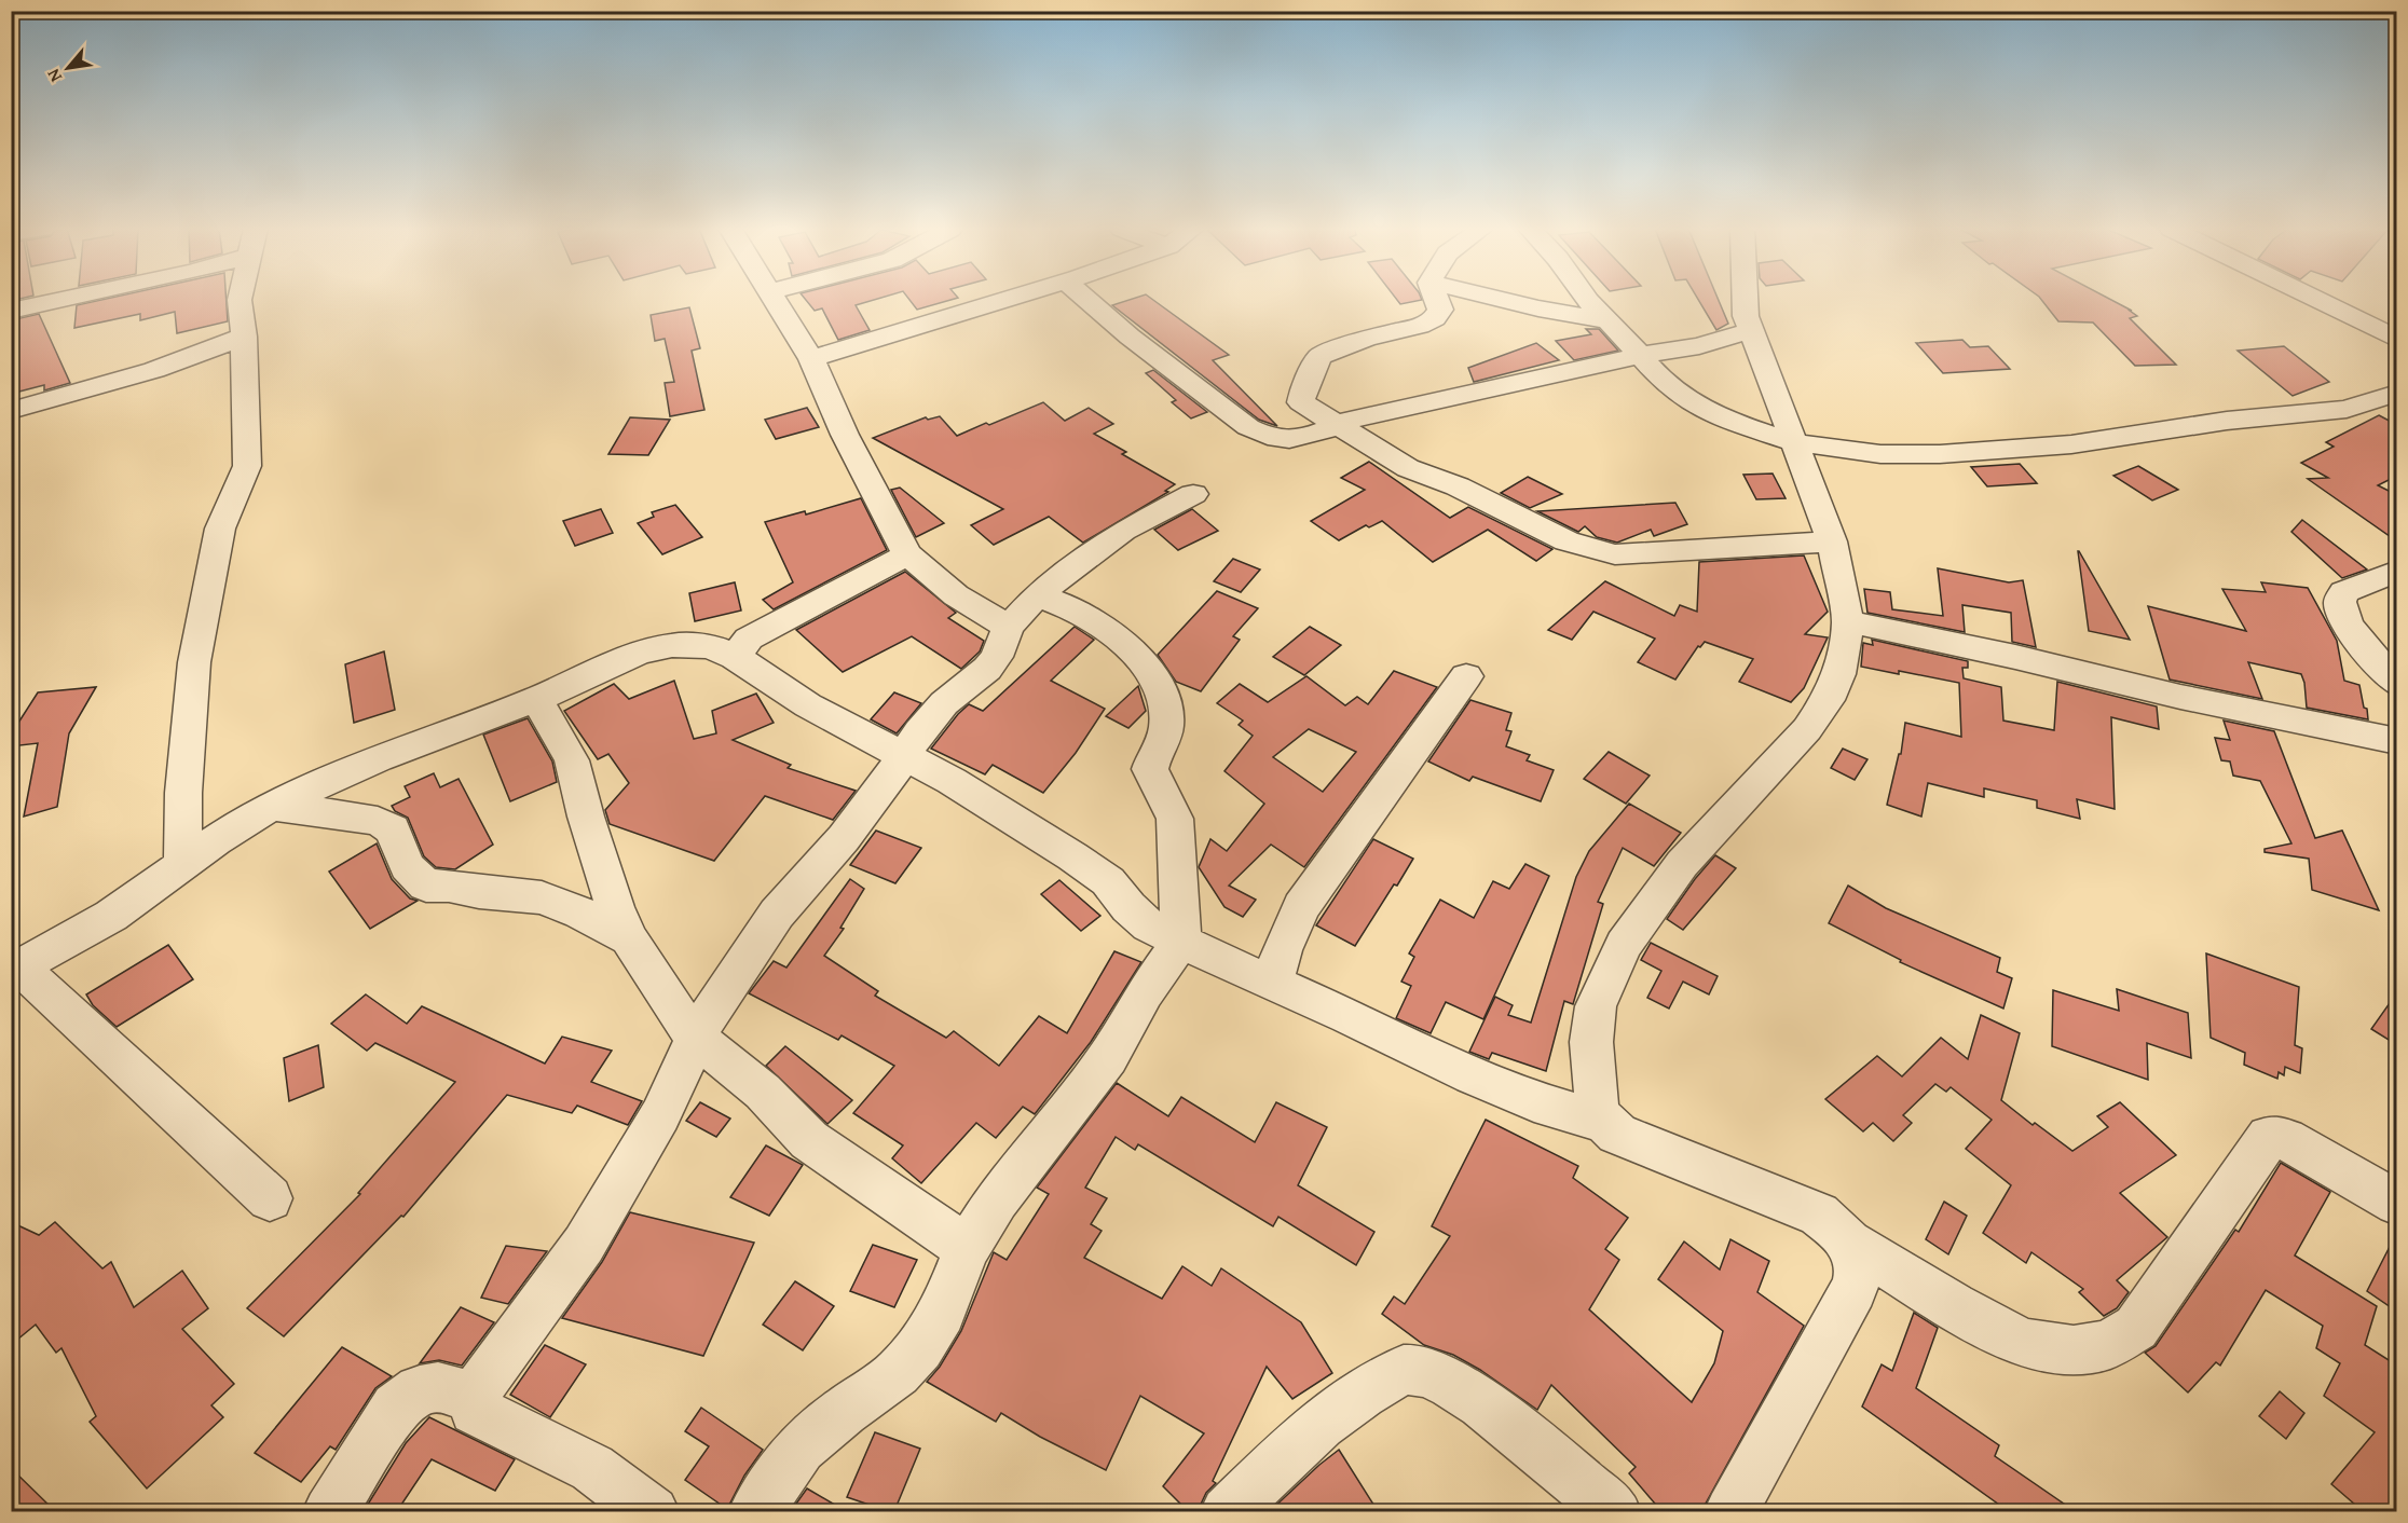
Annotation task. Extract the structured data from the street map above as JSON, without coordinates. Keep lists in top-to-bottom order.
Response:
{
  "north": "bottom left"
}
